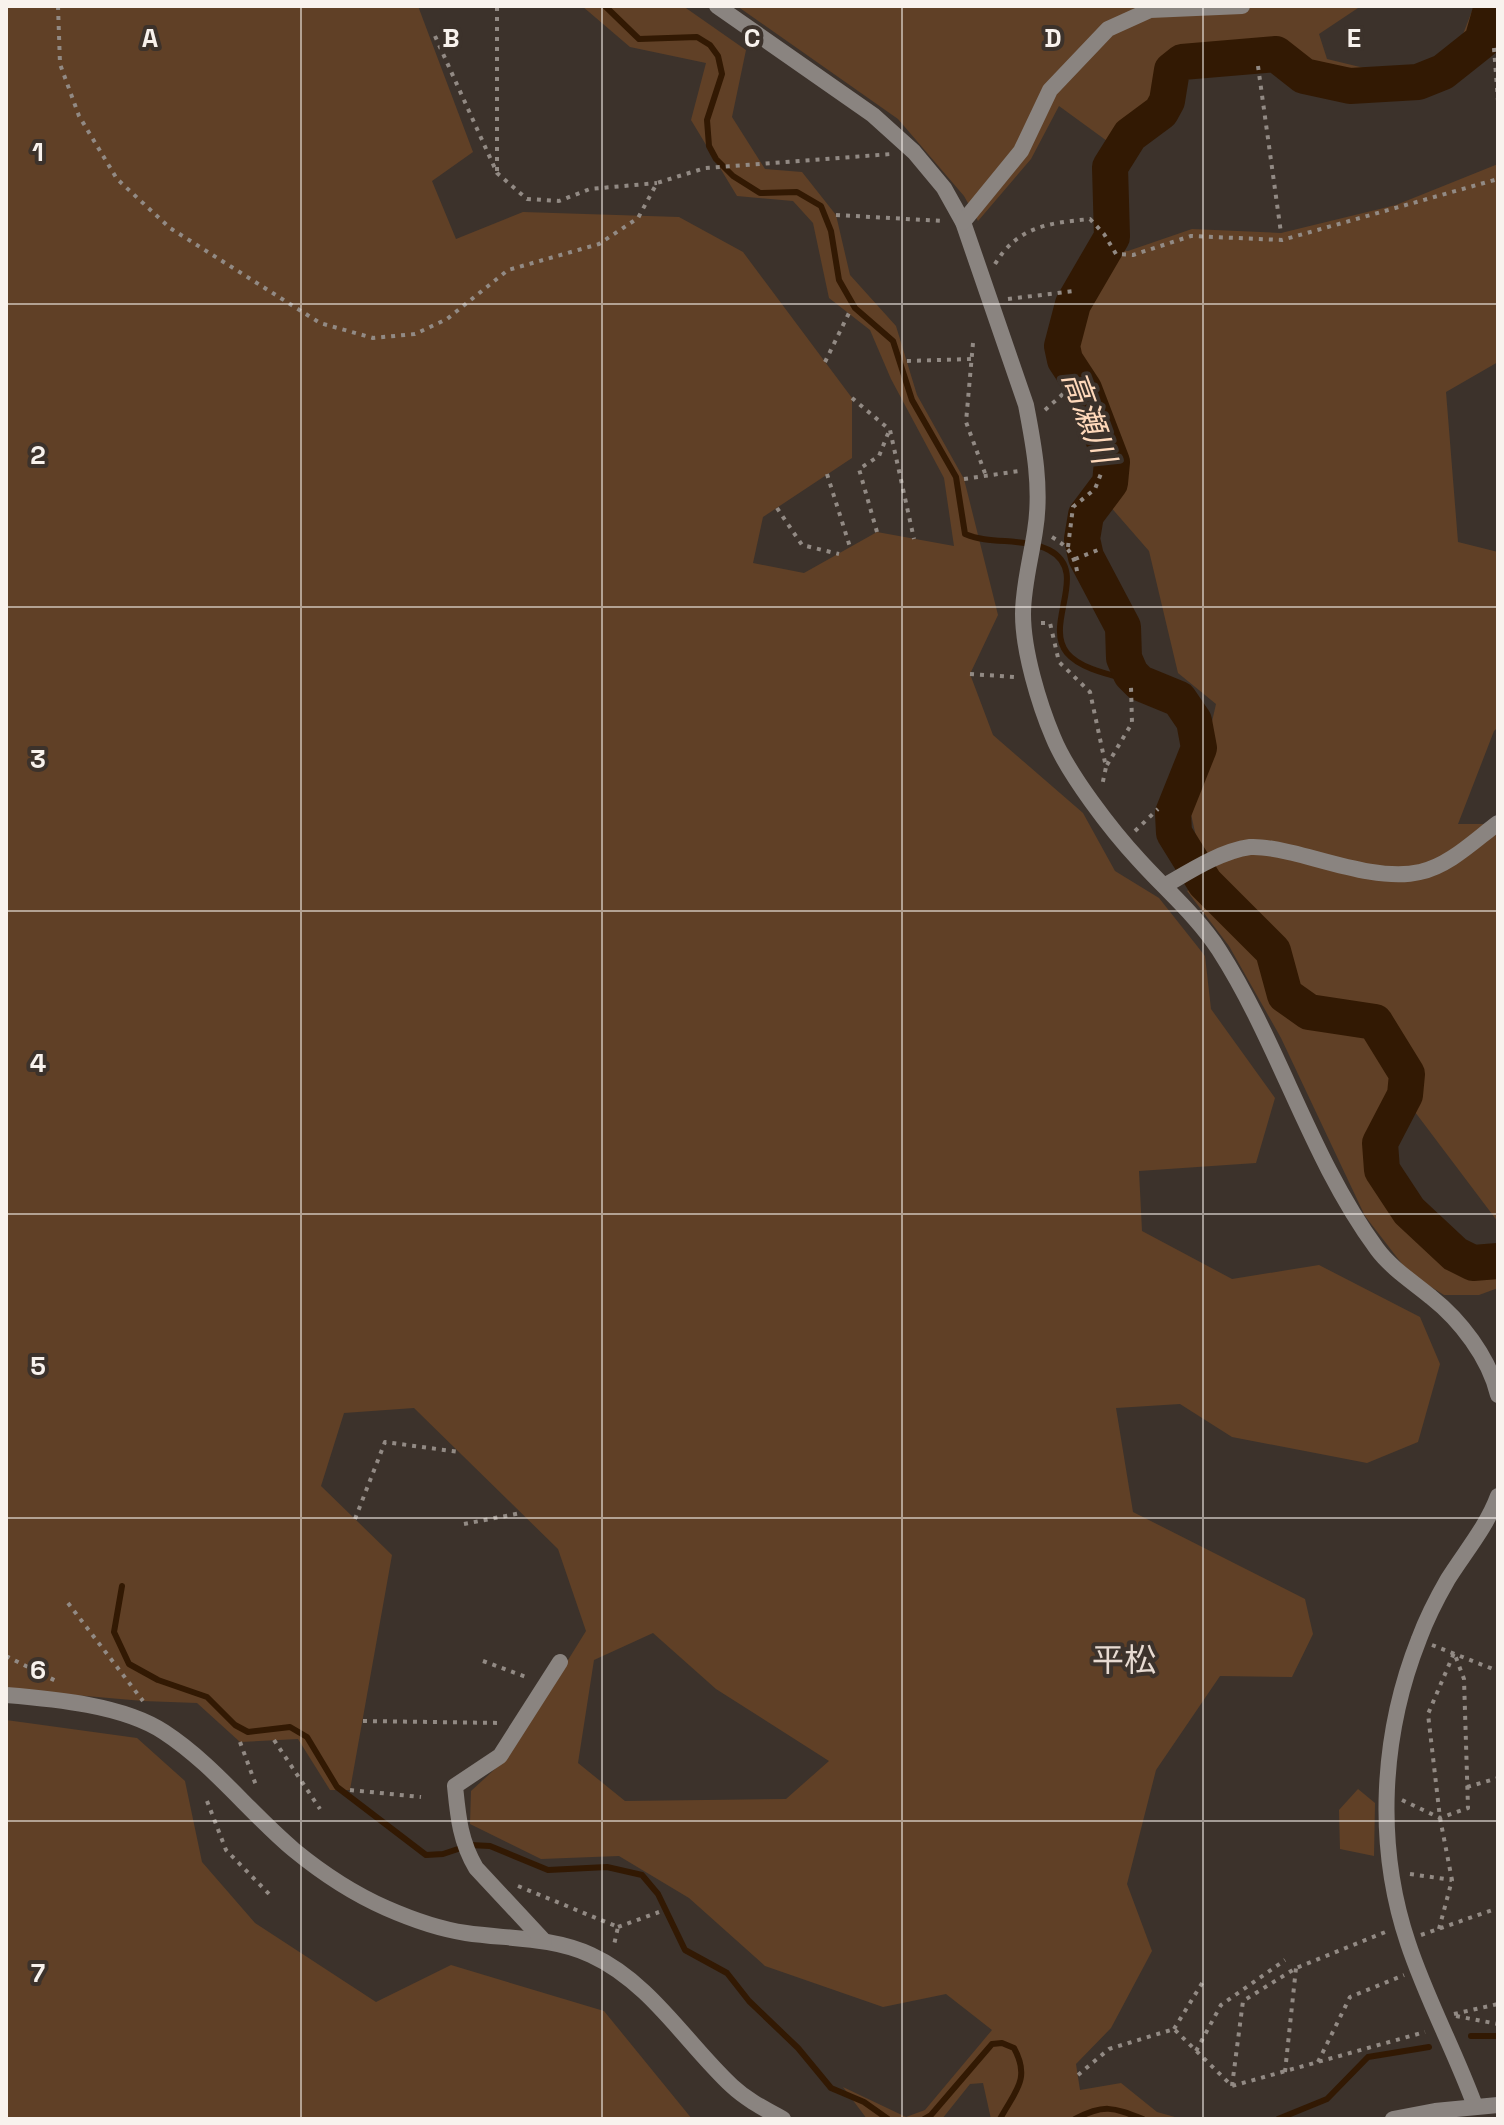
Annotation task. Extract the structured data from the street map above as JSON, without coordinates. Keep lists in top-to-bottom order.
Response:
{
  "districts": ["平松"],
  "water": ["高瀬川"],
  "grid": {
    "columns": [
      "A",
      "B",
      "C",
      "D",
      "E"
    ],
    "rows": [
      "1",
      "2",
      "3",
      "4",
      "5",
      "6",
      "7"
    ]
  }
}
